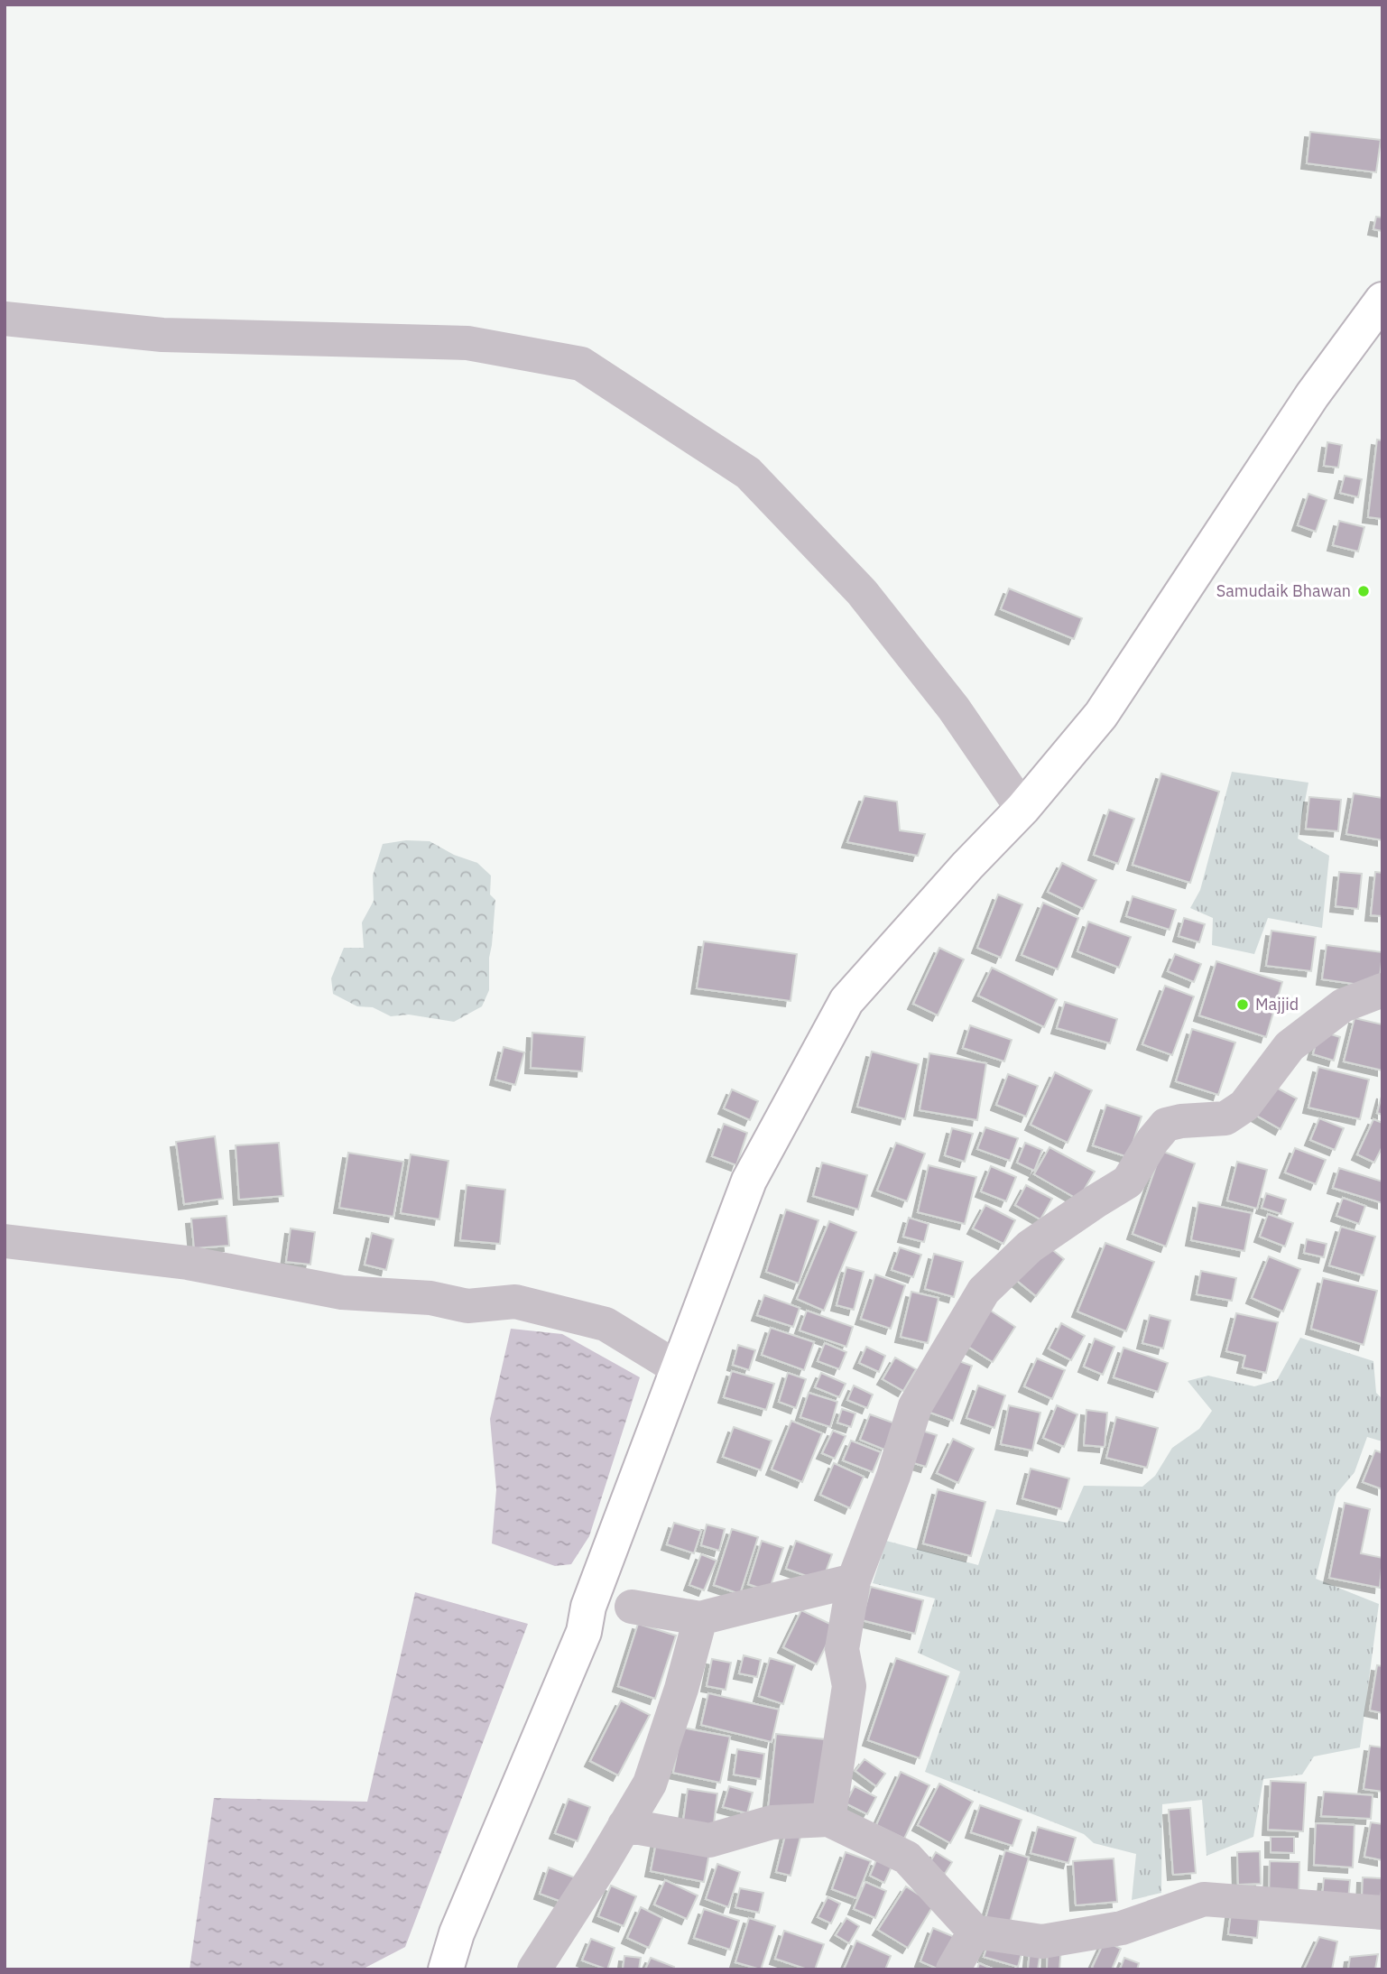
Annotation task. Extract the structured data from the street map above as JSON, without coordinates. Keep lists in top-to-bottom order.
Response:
{
  "places": ["Samudaik Bhawan", "Majjid"]
}
